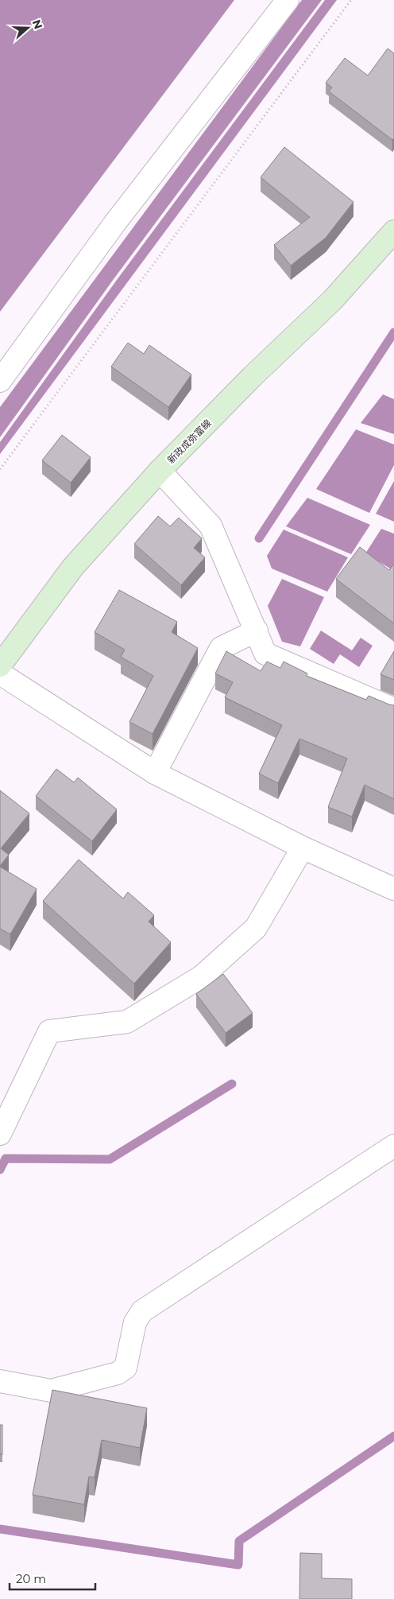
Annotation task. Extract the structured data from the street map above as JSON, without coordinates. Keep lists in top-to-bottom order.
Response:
{
  "streets": {
    "main road": ["新政成弥富線"]
  },
  "scale_bar": "20 m",
  "north": "right"
}
